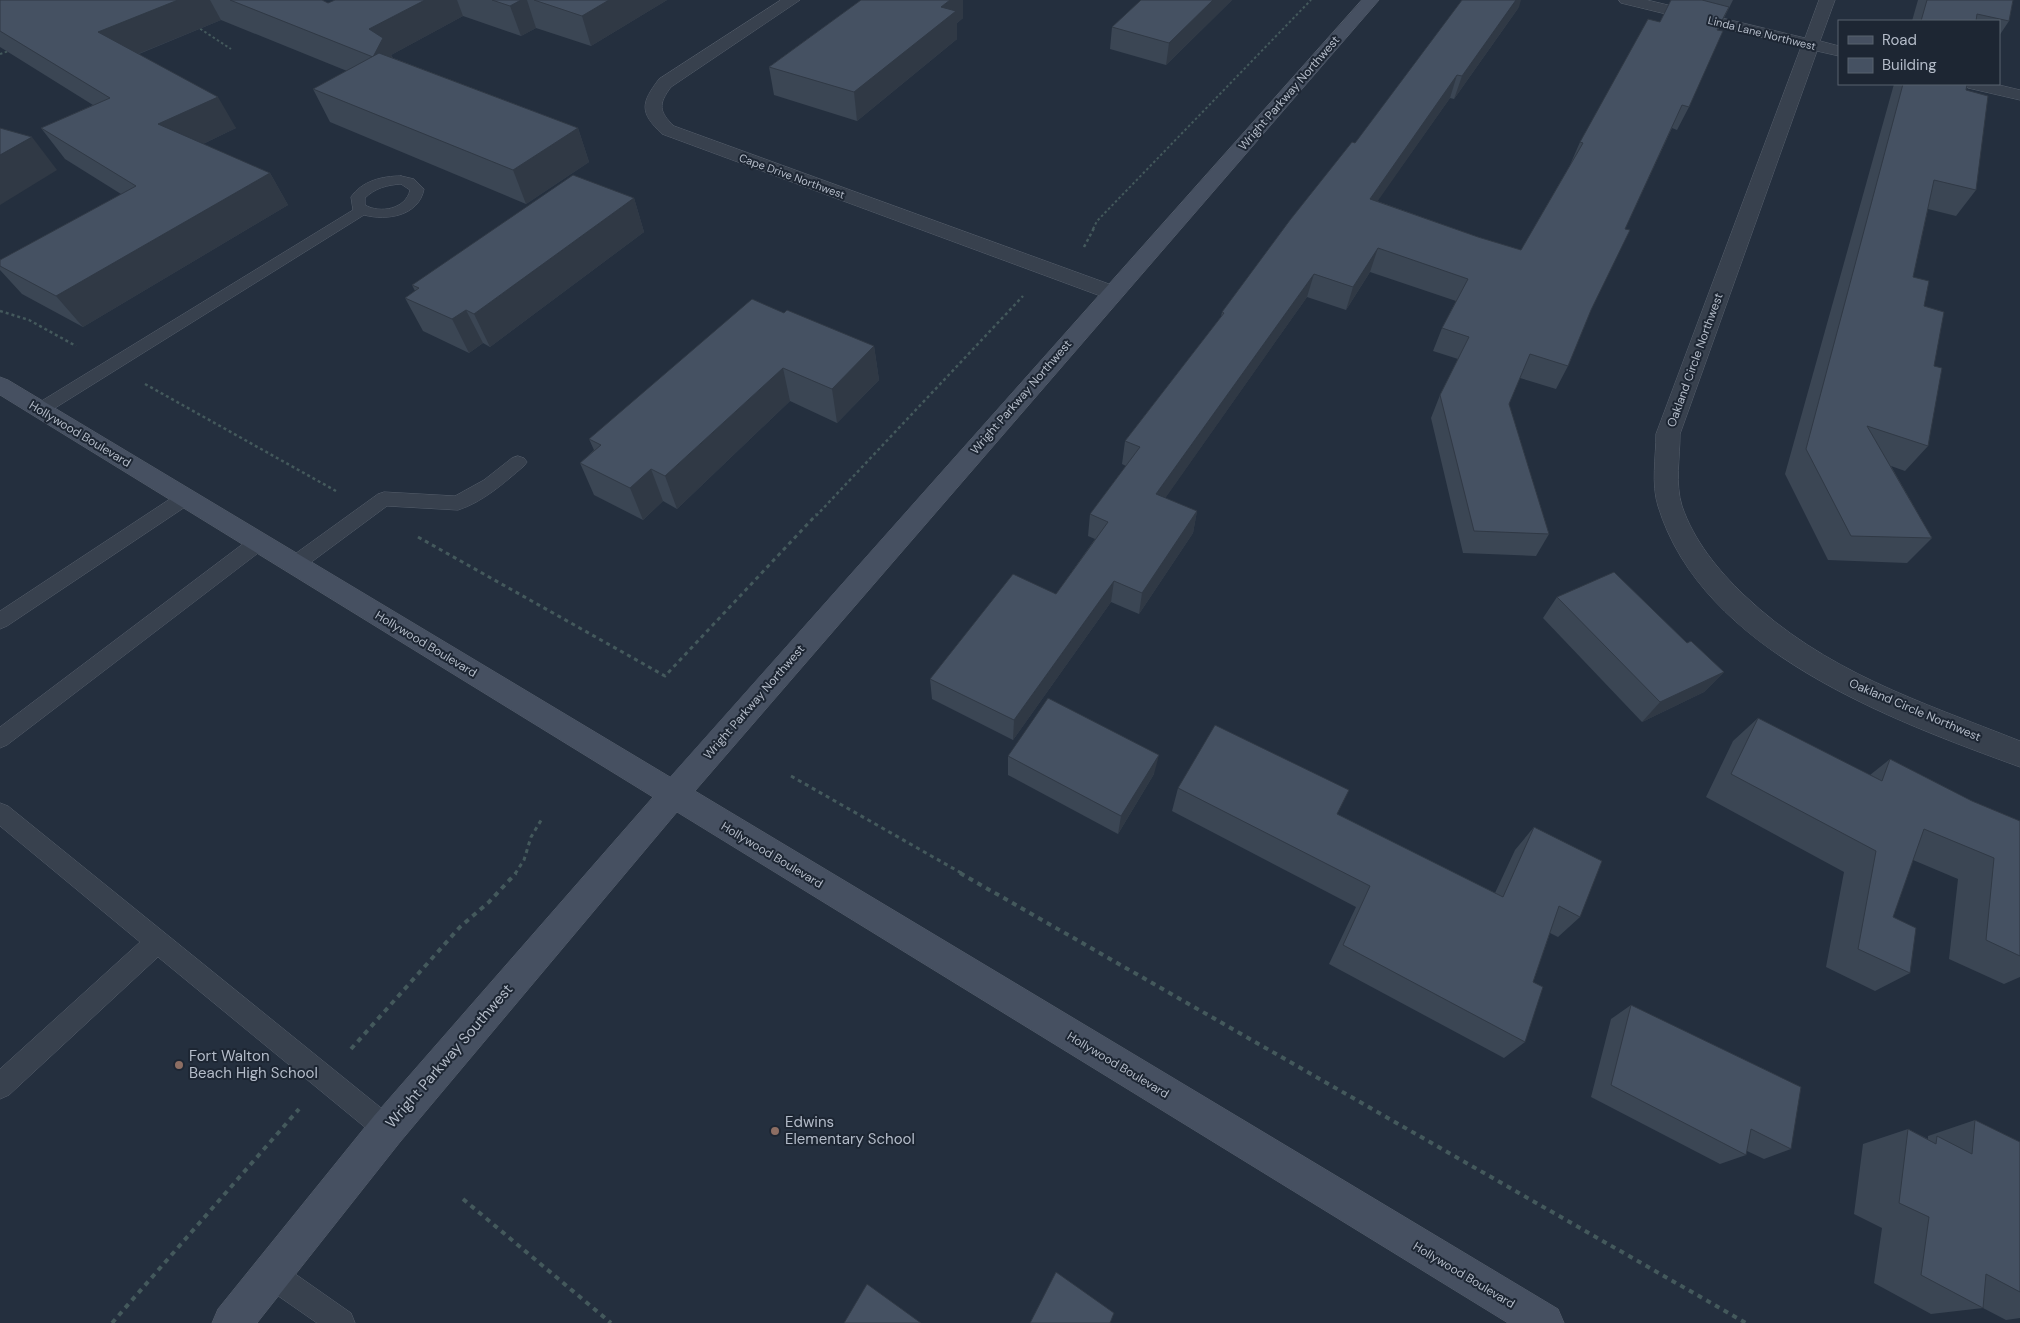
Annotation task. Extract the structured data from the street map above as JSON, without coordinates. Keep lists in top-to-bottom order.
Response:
{
  "streets": {
    "street": [
      "Linda Lane Northwest",
      "Wright Parkway Northwest",
      "Cape Drive Northwest",
      "Oakland Circle Northwest",
      "Hollywood Boulevard",
      "Wright Parkway Southwest"
    ]
  },
  "crossings": [
    ["Linda Lane Northwest", "Oakland Circle Northwest"],
    ["Wright Parkway Northwest", "Cape Drive Northwest"],
    ["Wright Parkway Northwest", "Hollywood Boulevard"],
    ["Wright Parkway Northwest", "Wright Parkway Southwest"],
    ["Hollywood Boulevard", "Wright Parkway Southwest"]
  ],
  "places": ["Fort Walton Beach High School", "Edwins Elementary School"],
  "legend": ["Road", "Building"]
}
